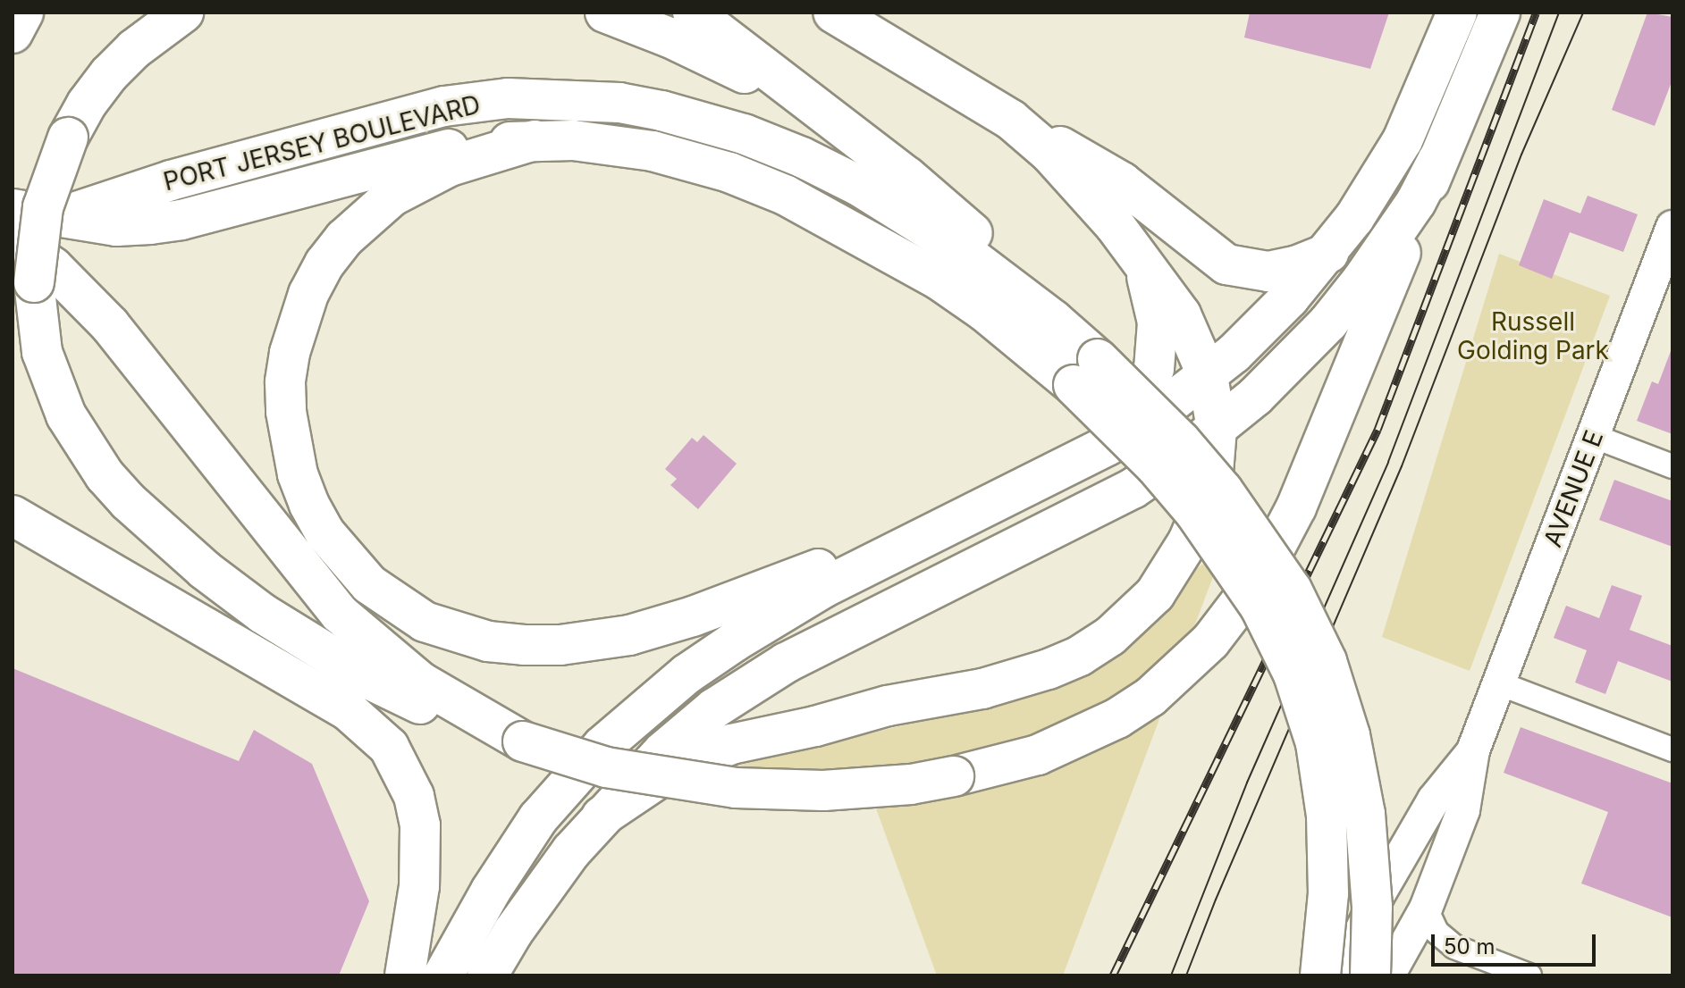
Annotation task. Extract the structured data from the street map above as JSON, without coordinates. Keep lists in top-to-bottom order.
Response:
{
  "streets": {
    "highway": ["PORT JERSEY BOULEVARD"],
    "main road": ["AVENUE E"]
  },
  "parks": ["Russell Golding Park"],
  "scale_bar": "50 m"
}
